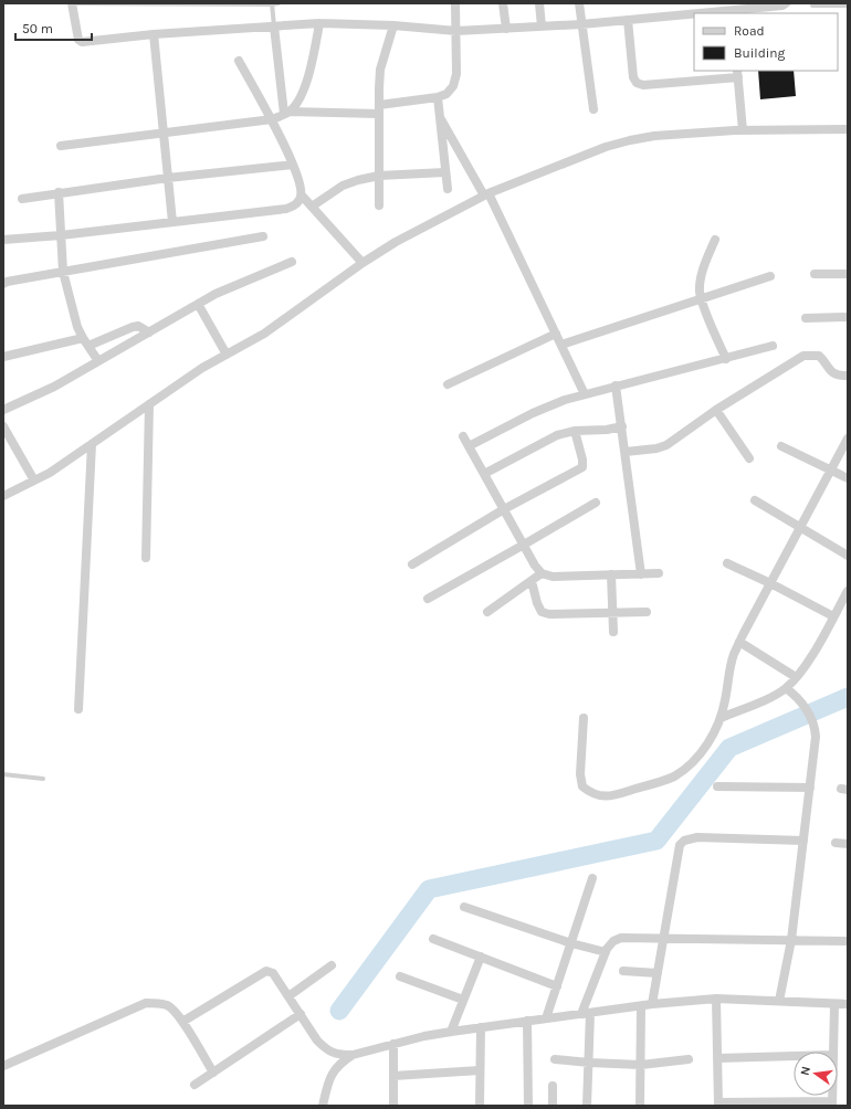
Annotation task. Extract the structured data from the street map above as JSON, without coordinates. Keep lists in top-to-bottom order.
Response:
{
  "legend": ["Road", "Building"],
  "scale_bar": "50 m",
  "north": "left"
}
